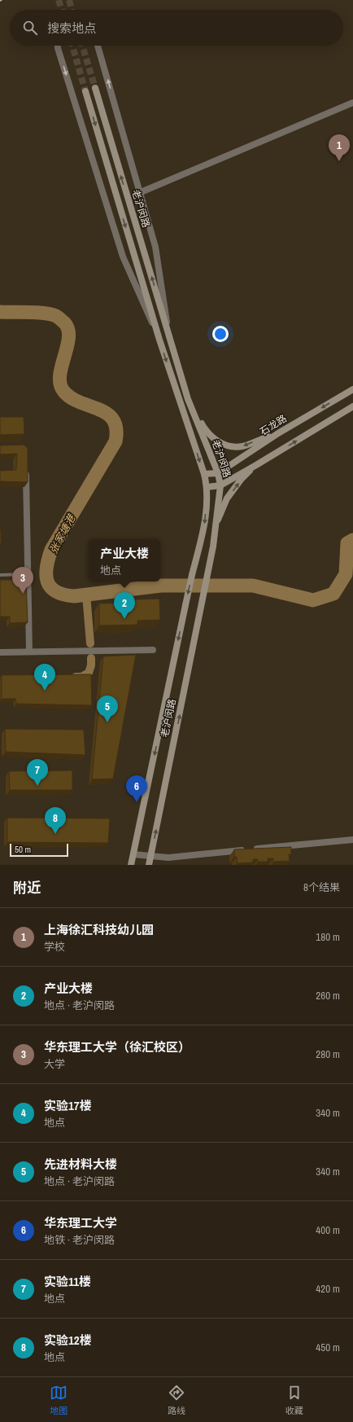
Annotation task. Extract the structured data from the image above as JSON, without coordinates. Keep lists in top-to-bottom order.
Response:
{
  "streets": {
    "main road": ["老沪闵路", "石龙路"]
  },
  "crossings": [
    ["老沪闵路", "石龙路"]
  ],
  "water": ["张家塘港"],
  "scale_bar": "50 m",
  "page": {
    "search": "搜索地点",
    "pins": [
      "1",
      "3",
      "2",
      "4",
      "5",
      "7",
      "6",
      "8"
    ],
    "popup": ["产业大楼", "地点"],
    "scale": "50 m",
    "heading": ["附近", "8个结果"],
    "list": [
      {
        "mark": "1",
        "name": "上海徐汇科技幼儿园",
        "note": "学校",
        "value": "180 m"
      },
      {
        "mark": "2",
        "name": "产业大楼",
        "note": "地点 · 老沪闵路",
        "value": "260 m"
      },
      {
        "mark": "3",
        "name": "华东理工大学（徐汇校区）",
        "note": "大学",
        "value": "280 m"
      },
      {
        "mark": "4",
        "name": "实验17楼",
        "note": "地点",
        "value": "340 m"
      },
      {
        "mark": "5",
        "name": "先进材料大楼",
        "note": "地点 · 老沪闵路",
        "value": "340 m"
      },
      {
        "mark": "6",
        "name": "华东理工大学",
        "note": "地铁 · 老沪闵路",
        "value": "400 m"
      },
      {
        "mark": "7",
        "name": "实验11楼",
        "note": "地点",
        "value": "420 m"
      },
      {
        "mark": "8",
        "name": "实验12楼",
        "note": "地点",
        "value": "450 m"
      }
    ],
    "nav": ["地图", "路线", "收藏"]
  }
}
